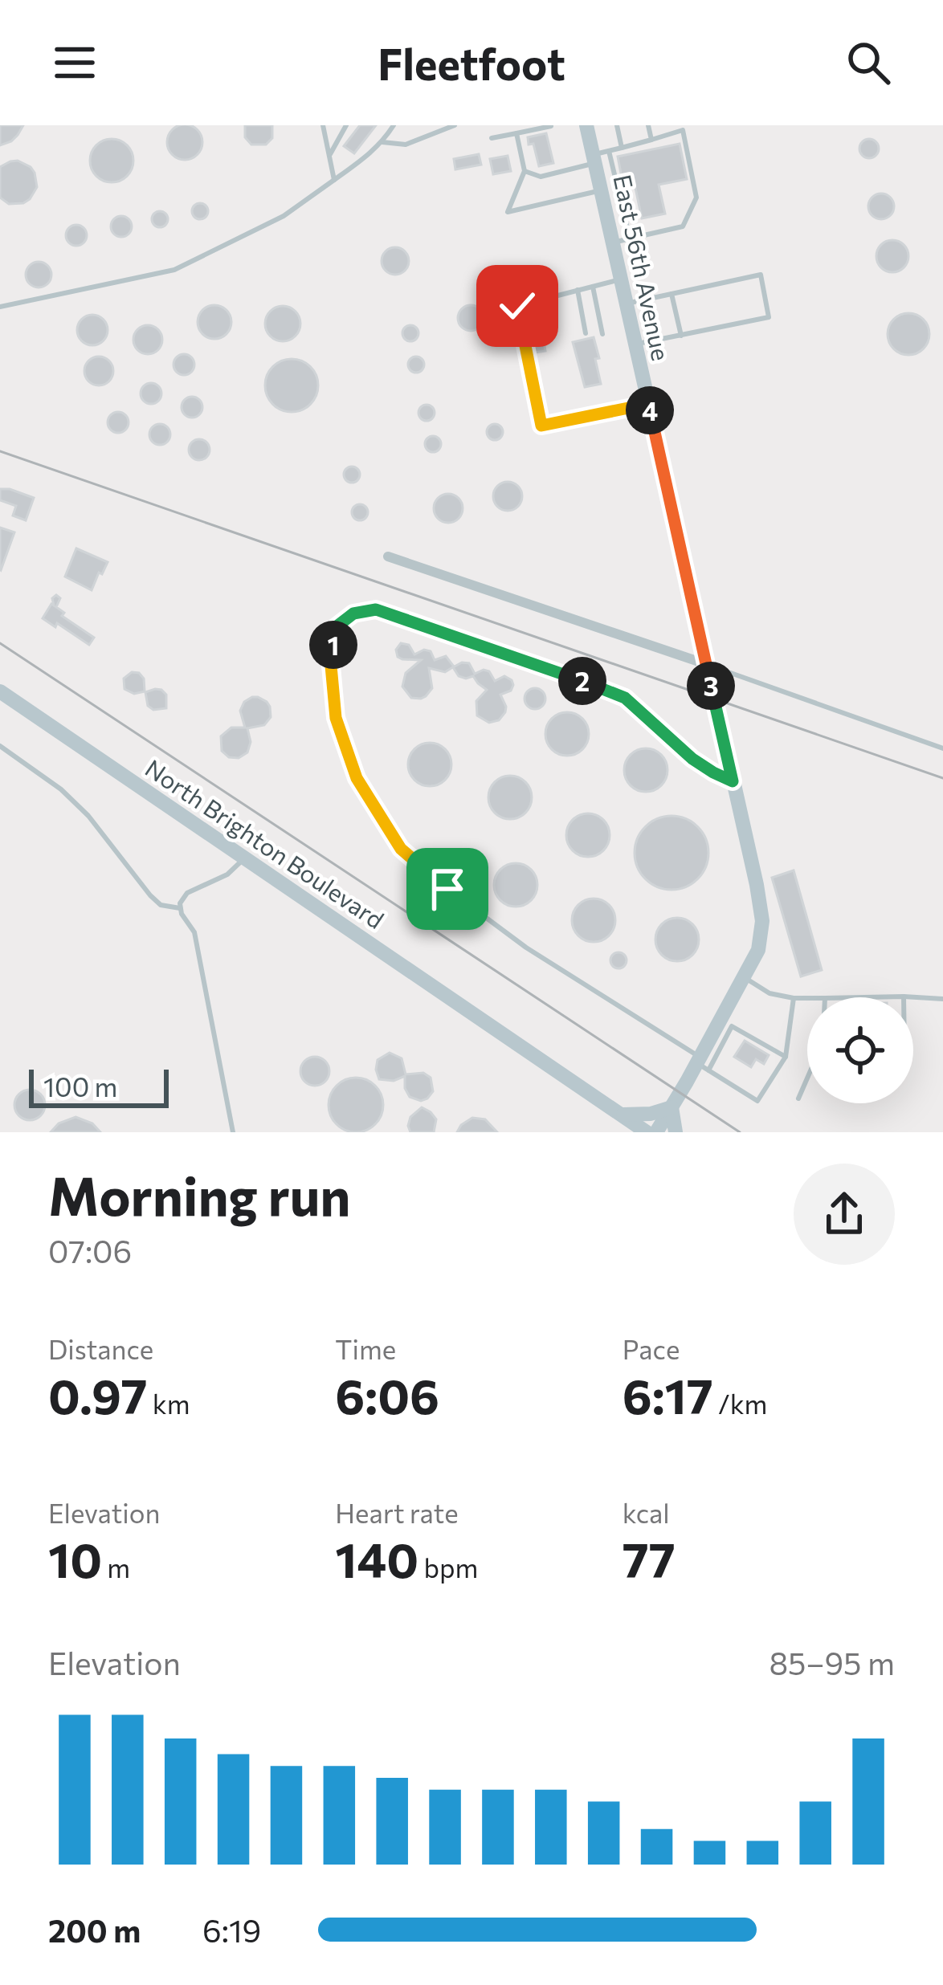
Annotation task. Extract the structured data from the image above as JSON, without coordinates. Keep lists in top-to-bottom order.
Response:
{
  "streets": {
    "main road": ["East 56th Avenue", "North Brighton Boulevard"]
  },
  "scale_bar": "100 m",
  "page": {
    "header": "Fleetfoot",
    "pins": [
      "4",
      "1",
      "2",
      "3"
    ],
    "scale": "100 m",
    "heading": ["Morning run", "07:06"],
    "stats": [
      ["Distance", "0.97 km"],
      ["Time", "6:06"],
      ["Pace", "6:17 /km"],
      ["Elevation", "10 m"],
      ["Heart rate", "140 bpm"],
      ["kcal", "77"]
    ],
    "chart": ["Elevation", "85–95 m"],
    "list": [
      {
        "name": "200 m",
        "note": "6:19"
      }
    ]
  }
}
